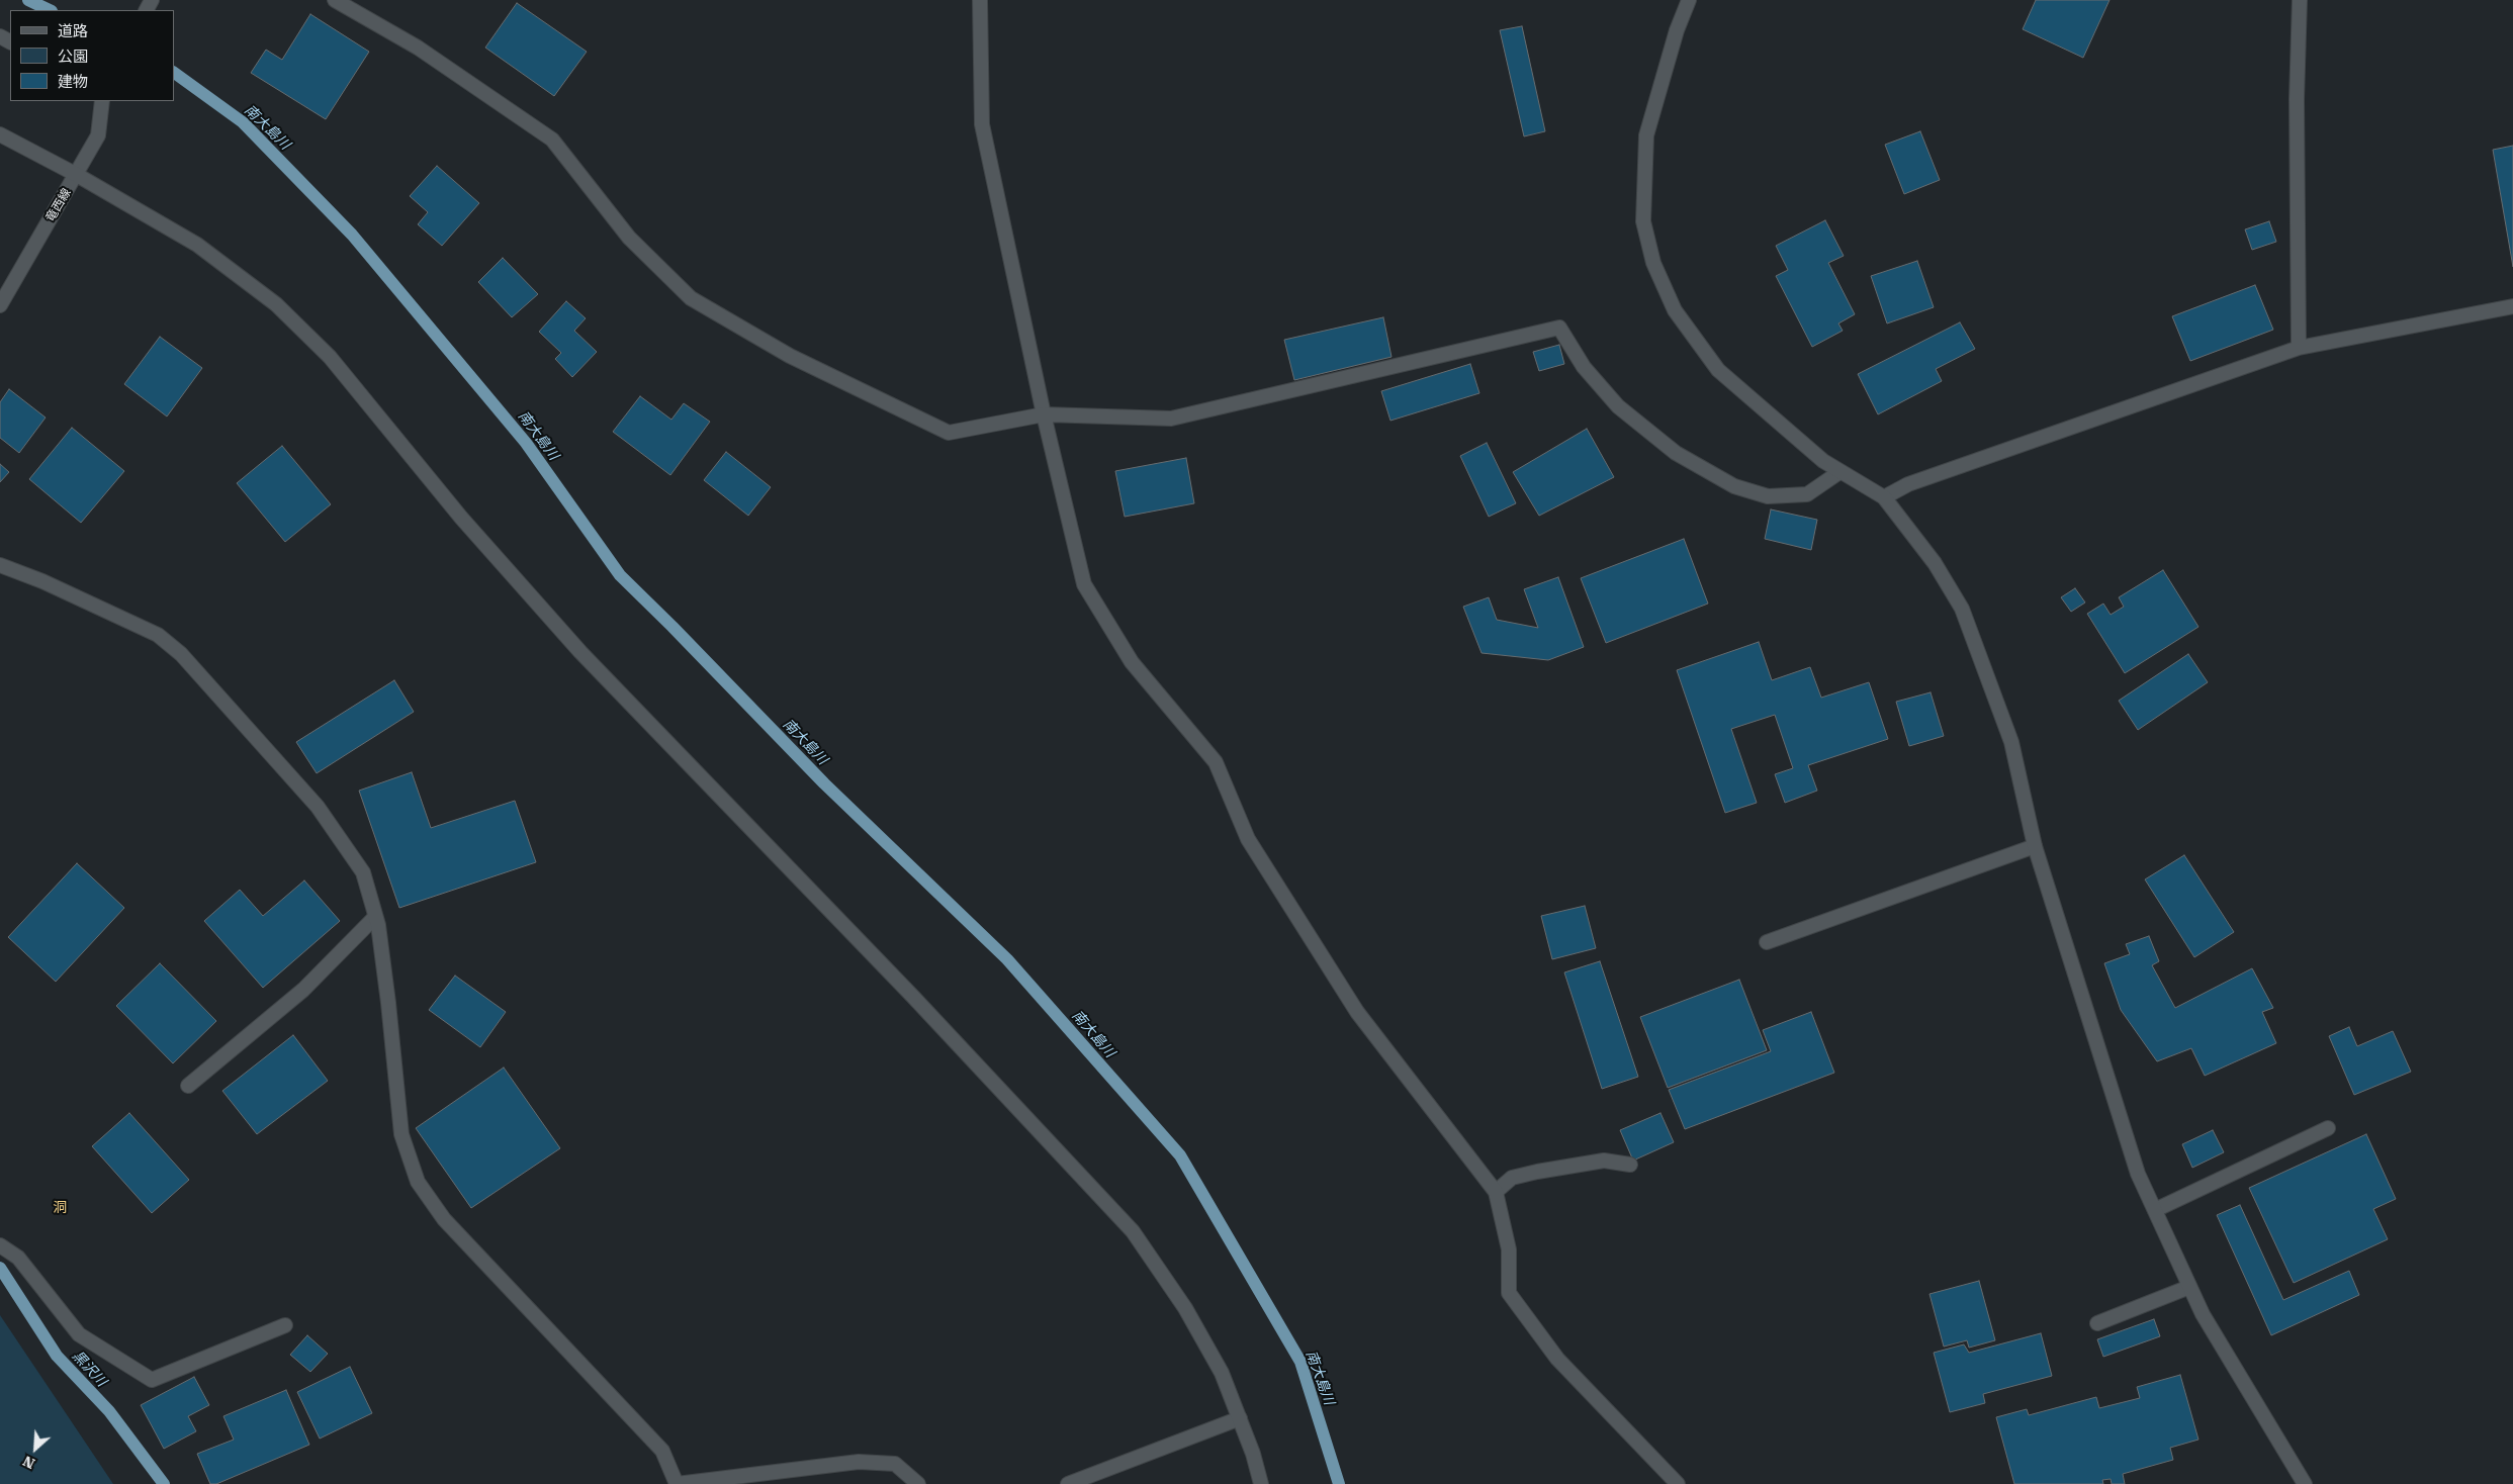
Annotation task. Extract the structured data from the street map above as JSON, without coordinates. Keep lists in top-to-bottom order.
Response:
{
  "streets": {
    "street": ["竜西線"]
  },
  "districts": ["洞"],
  "water": ["南大島川", "黒沢川"],
  "legend": ["道路", "公園", "建物"],
  "north": "bottom left"
}
